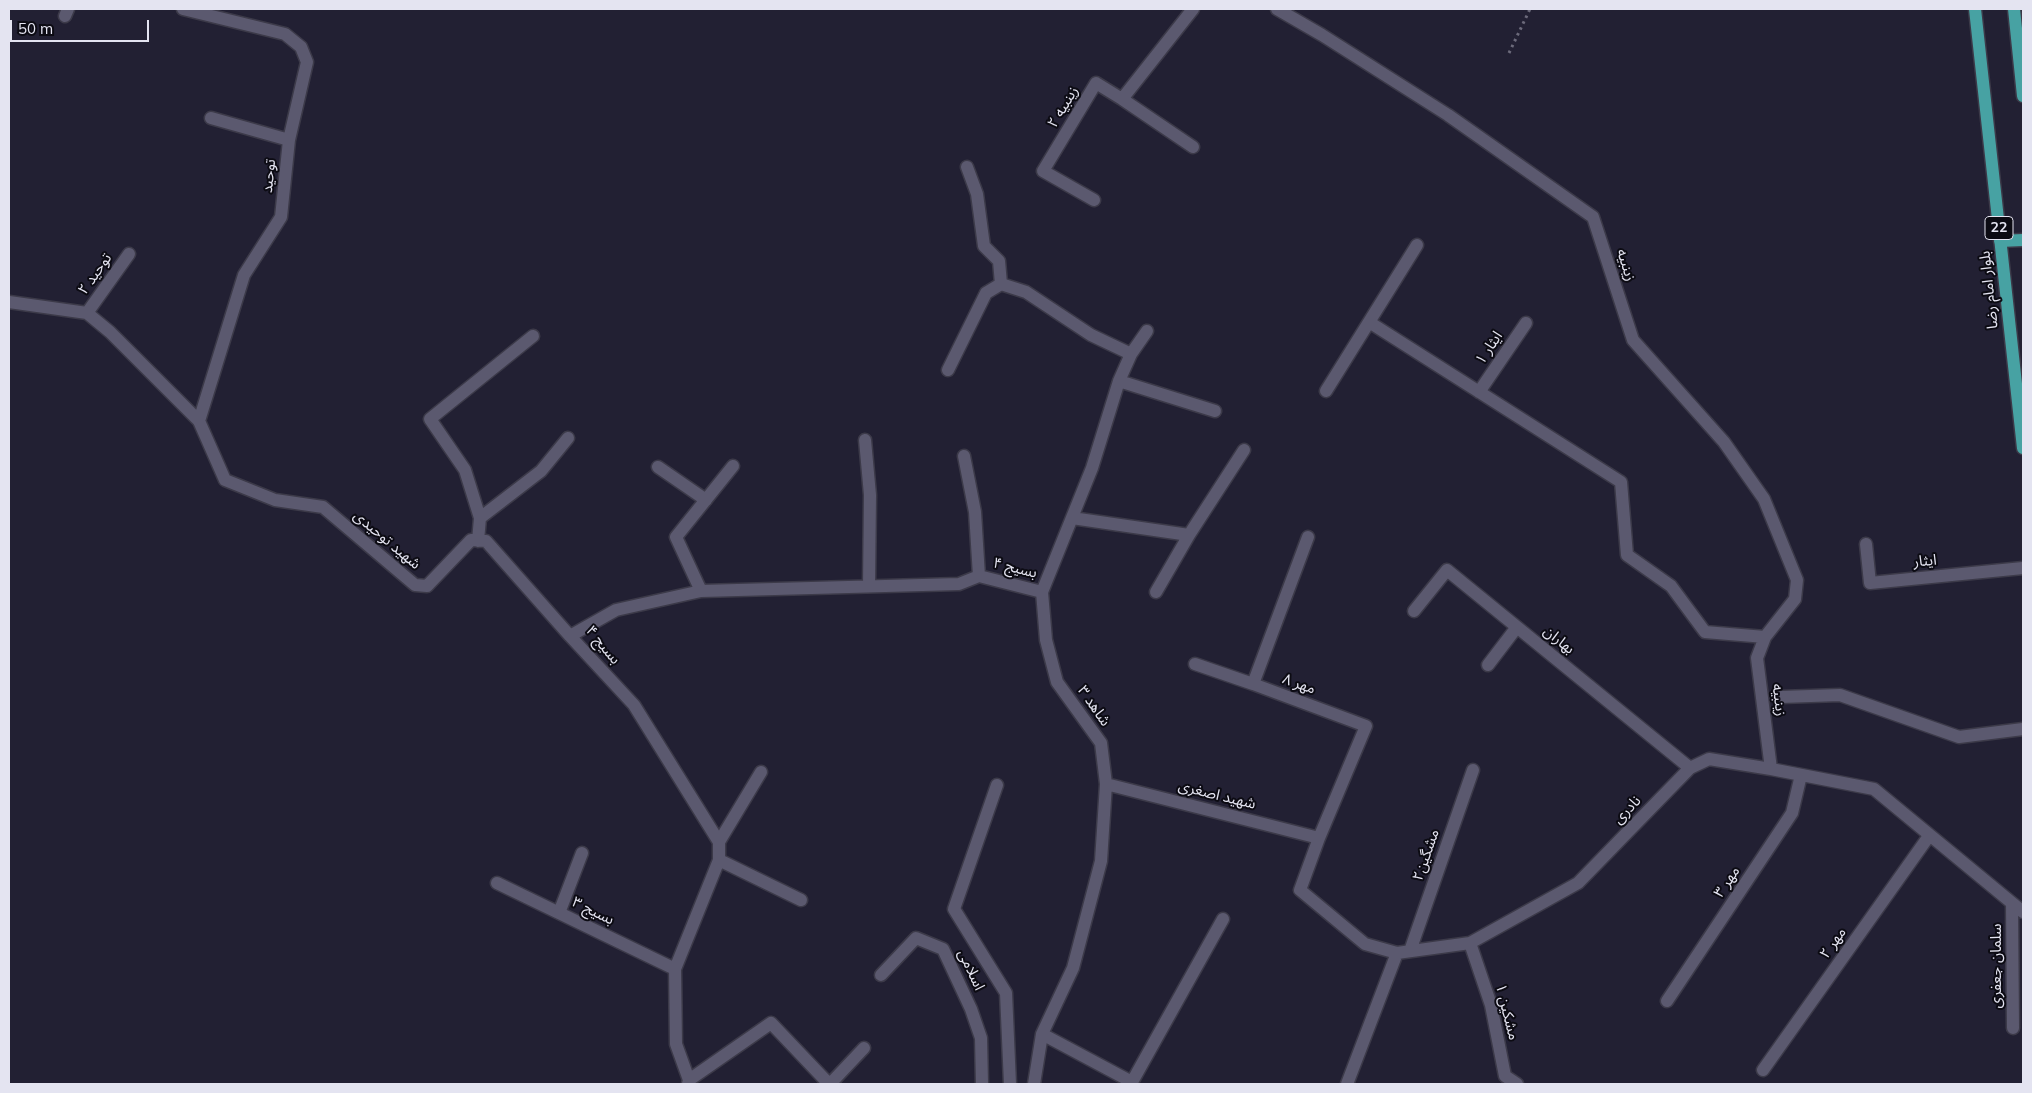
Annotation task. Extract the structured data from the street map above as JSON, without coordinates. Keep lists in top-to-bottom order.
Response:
{
  "streets": {
    "main road": ["22", "بلوار امام رضا"],
    "street": [
      "زینبیه ۲",
      "توحید",
      "زینبیه",
      "توحید ۲",
      "ایثار ۱",
      "شهید توحیدی",
      "ایثار",
      "بسیج ۴",
      "بهاران",
      "مهر ۸",
      "شاهد ۳",
      "شهید اصغری",
      "نادری",
      "مشگین۲",
      "مهر ۳",
      "بسیج ۳",
      "مهر ۲",
      "سلمان جعفری",
      "اسلامی",
      "مشکین ۱"
    ]
  },
  "crossings": [
    ["توحید", "شهید توحیدی"],
    ["زینبیه", "نادری"],
    ["بسیج ۴", "شاهد ۳"],
    ["بسیج ۴", "بسیج ۳"],
    ["بهاران", "نادری"],
    ["مهر ۸", "شهید اصغری"],
    ["مهر ۸", "نادری"],
    ["شاهد ۳", "شهید اصغری"],
    ["شهید اصغری", "نادری"],
    ["نادری", "مشگین۲"],
    ["نادری", "مهر ۳"],
    ["نادری", "مهر ۲"],
    ["نادری", "سلمان جعفری"],
    ["نادری", "مشکین ۱"]
  ],
  "scale_bar": "50 m"
}
